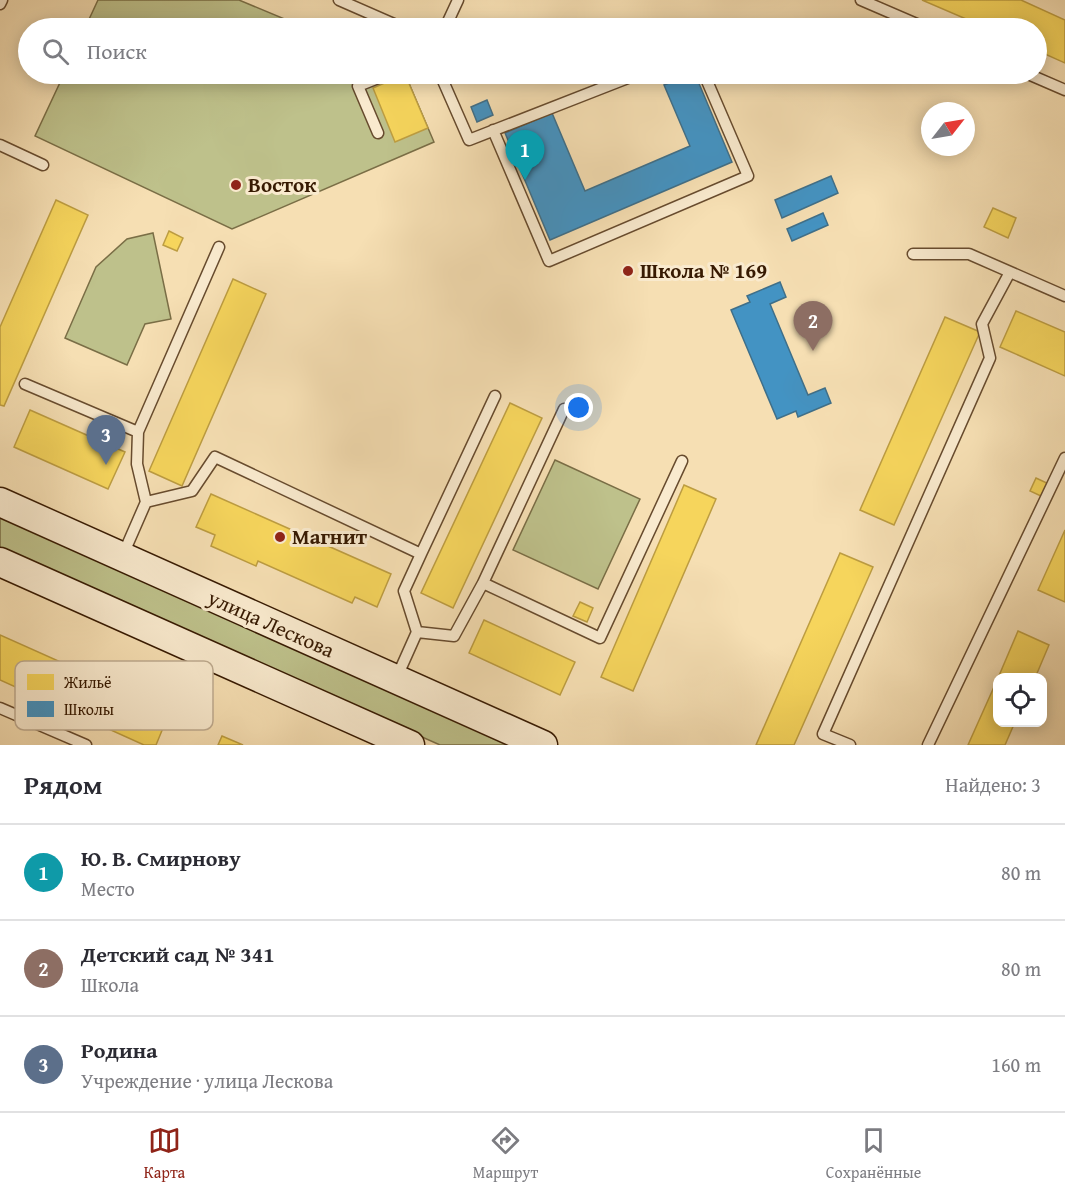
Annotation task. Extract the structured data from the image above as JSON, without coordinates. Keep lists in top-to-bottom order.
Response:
{
  "streets": {
    "main road": ["улица Лескова"]
  },
  "places": ["Восток", "Школа № 169", "Магнит"],
  "legend": ["Жильё", "Школы"],
  "north": "top right",
  "page": {
    "search": "Поиск",
    "pins": ["1", "2", "3"],
    "heading": ["Рядом", "Найдено: 3"],
    "list": [
      {
        "mark": "1",
        "name": "Ю. В. Смирнову",
        "note": "Место",
        "value": "80 m"
      },
      {
        "mark": "2",
        "name": "Детский сад № 341",
        "note": "Школа",
        "value": "80 m"
      },
      {
        "mark": "3",
        "name": "Родина",
        "note": "Учреждение · улица Лескова",
        "value": "160 m"
      }
    ],
    "nav": ["Карта", "Маршрут", "Сохранённые"]
  }
}
